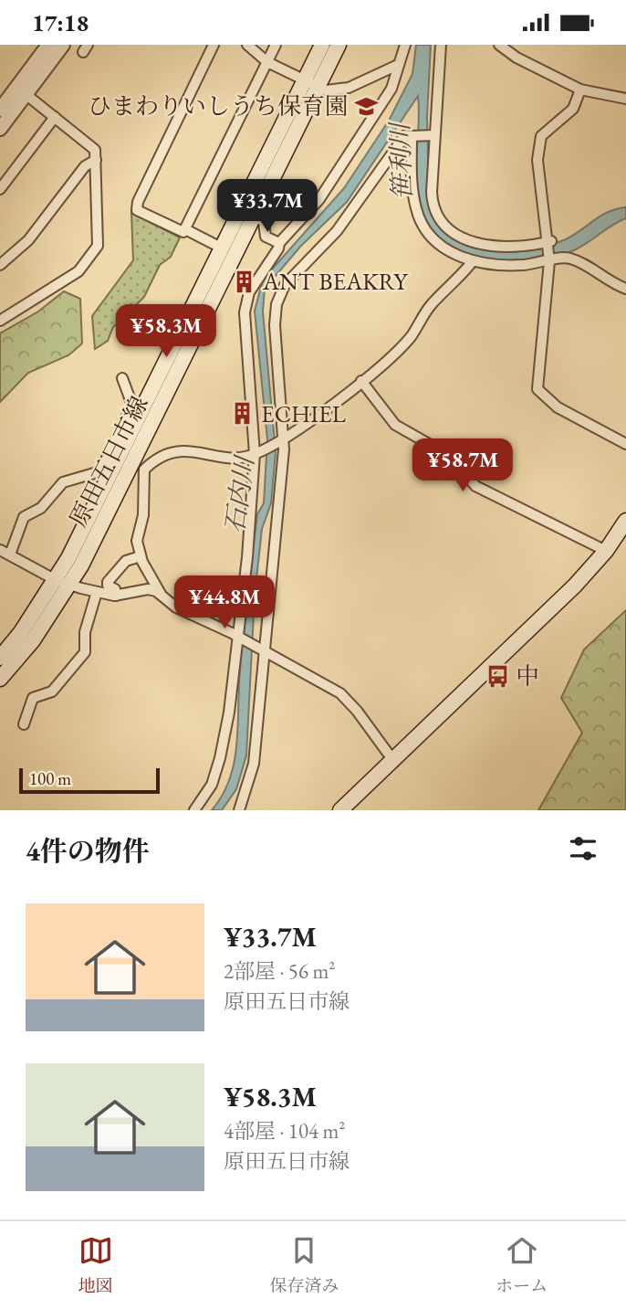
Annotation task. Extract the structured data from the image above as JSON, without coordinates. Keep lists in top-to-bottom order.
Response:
{
  "streets": {
    "main road": ["原田五日市線"]
  },
  "water": ["笹利川", "石内川"],
  "places": {
    "school or university": ["ひまわりいしうち保育園"],
    "building": ["ANT BEAKRY", "ECHIEL"],
    "bus stop": ["中"]
  },
  "scale_bar": "100 m",
  "page": {
    "status": "17:18",
    "price": [
      "¥33.7M",
      "¥58.3M",
      "¥58.7M",
      "¥44.8M"
    ],
    "scale": "100 m",
    "heading": "4件の物件",
    "list": [
      {
        "name": "¥33.7M",
        "note": "2部屋 · 56 m² · 原田五日市線"
      },
      {
        "name": "¥58.3M",
        "note": "4部屋 · 104 m² · 原田五日市線"
      }
    ],
    "tabs": ["地図", "保存済み", "ホーム"]
  }
}
